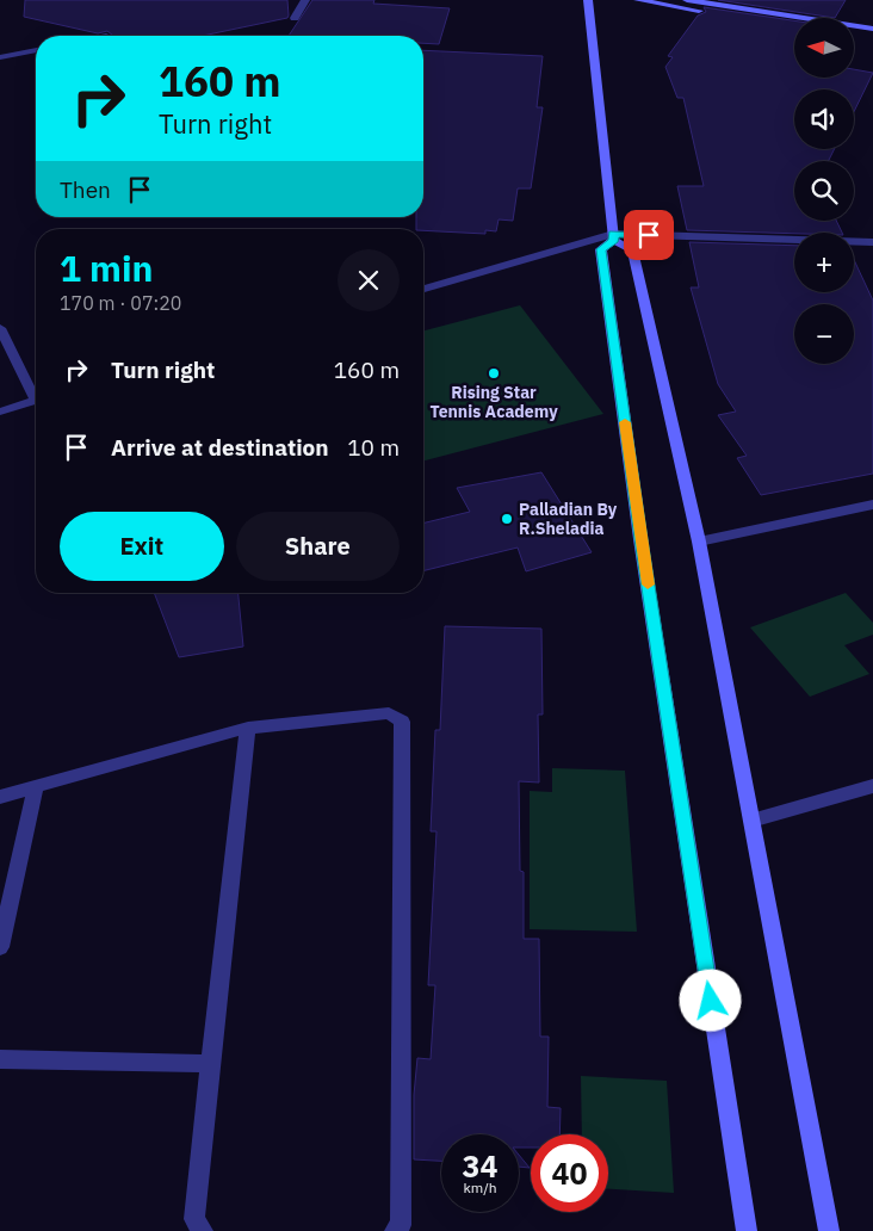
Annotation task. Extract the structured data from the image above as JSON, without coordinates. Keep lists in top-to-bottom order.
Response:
{
  "places": ["Rising Star Tennis Academy", "Palladian By R.Sheladia"],
  "north": "left",
  "page": {
    "map_buttons": ["+", "−"],
    "turn": ["160 m", "Turn right"],
    "then": "Then",
    "heading": ["1 min", "170 m · 07:20"],
    "list": [
      {
        "name": "Turn right",
        "value": "160 m"
      },
      {
        "name": "Arrive at destination",
        "value": "10 m"
      }
    ],
    "buttons": ["Exit", "Share"],
    "speed": "34 km/h",
    "limit": "40"
  }
}
